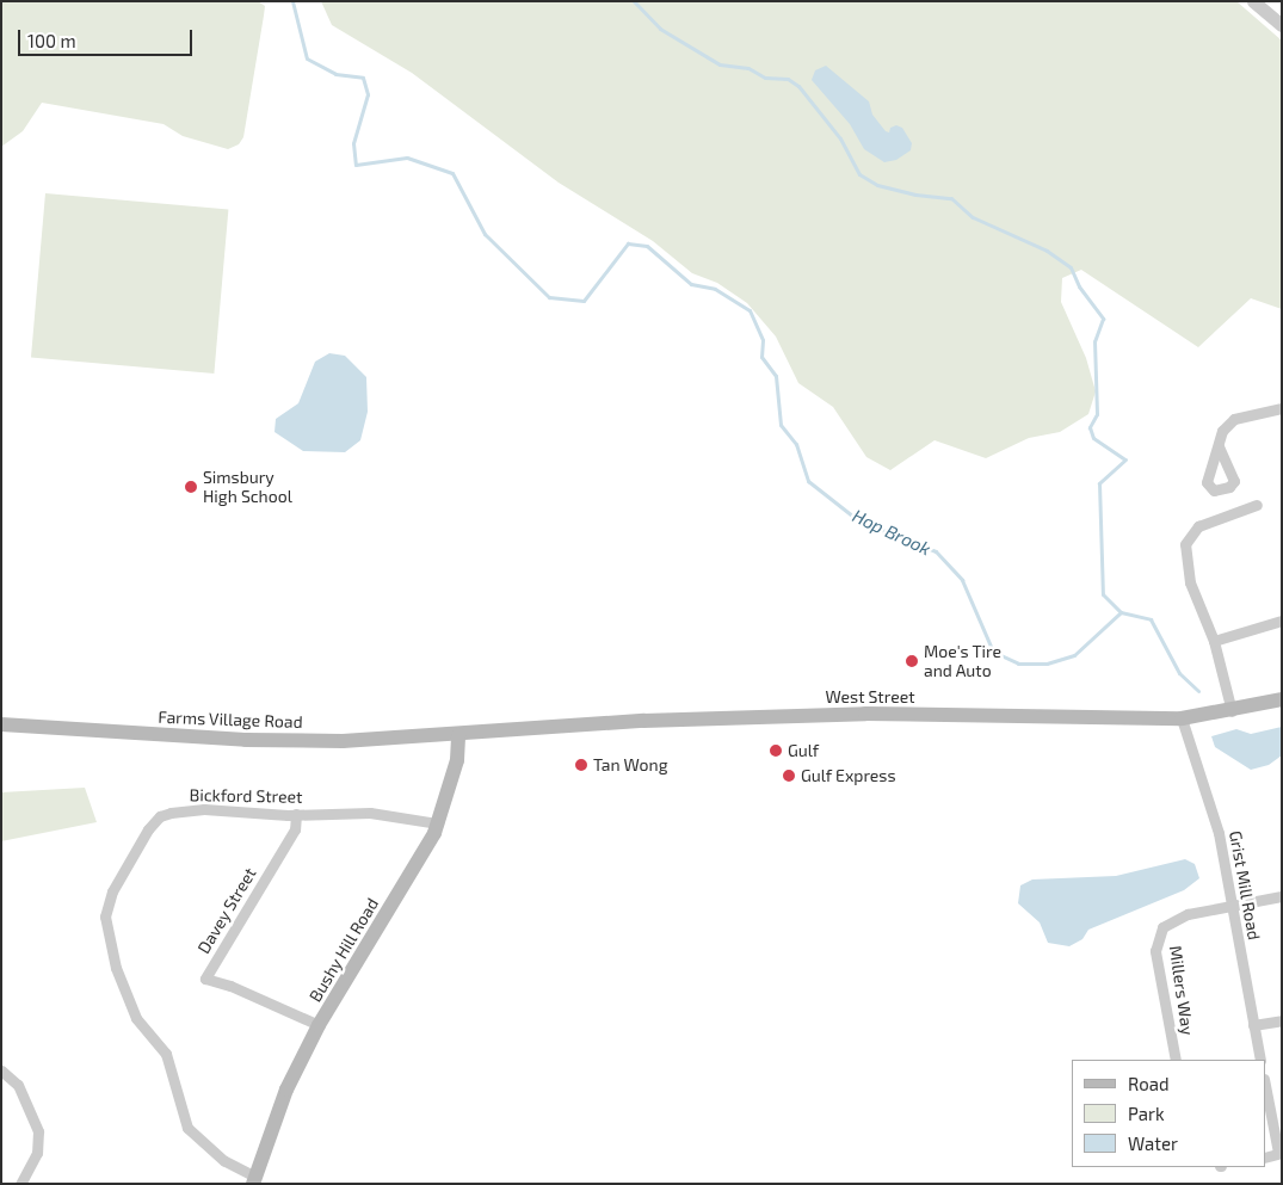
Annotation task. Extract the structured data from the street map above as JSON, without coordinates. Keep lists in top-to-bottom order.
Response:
{
  "streets": {
    "main road": ["West Street", "Farms Village Road", "Bushy Hill Road"],
    "street": [
      "Bickford Street",
      "Grist Mill Road",
      "Davey Street",
      "Millers Way"
    ]
  },
  "crossings": [
    ["West Street", "Farms Village Road"],
    ["West Street", "Grist Mill Road"],
    ["West Street", "Bushy Hill Road"],
    ["Farms Village Road", "Bushy Hill Road"],
    ["Bickford Street", "Davey Street"],
    ["Bickford Street", "Bushy Hill Road"],
    ["Grist Mill Road", "Millers Way"],
    ["Davey Street", "Bushy Hill Road"]
  ],
  "water": ["Hop Brook"],
  "places": [
    "Simsbury High School",
    "Moe's Tire and Auto",
    "Gulf",
    "Tan Wong",
    "Gulf Express"
  ],
  "legend": ["Road", "Park", "Water"],
  "scale_bar": "100 m"
}
